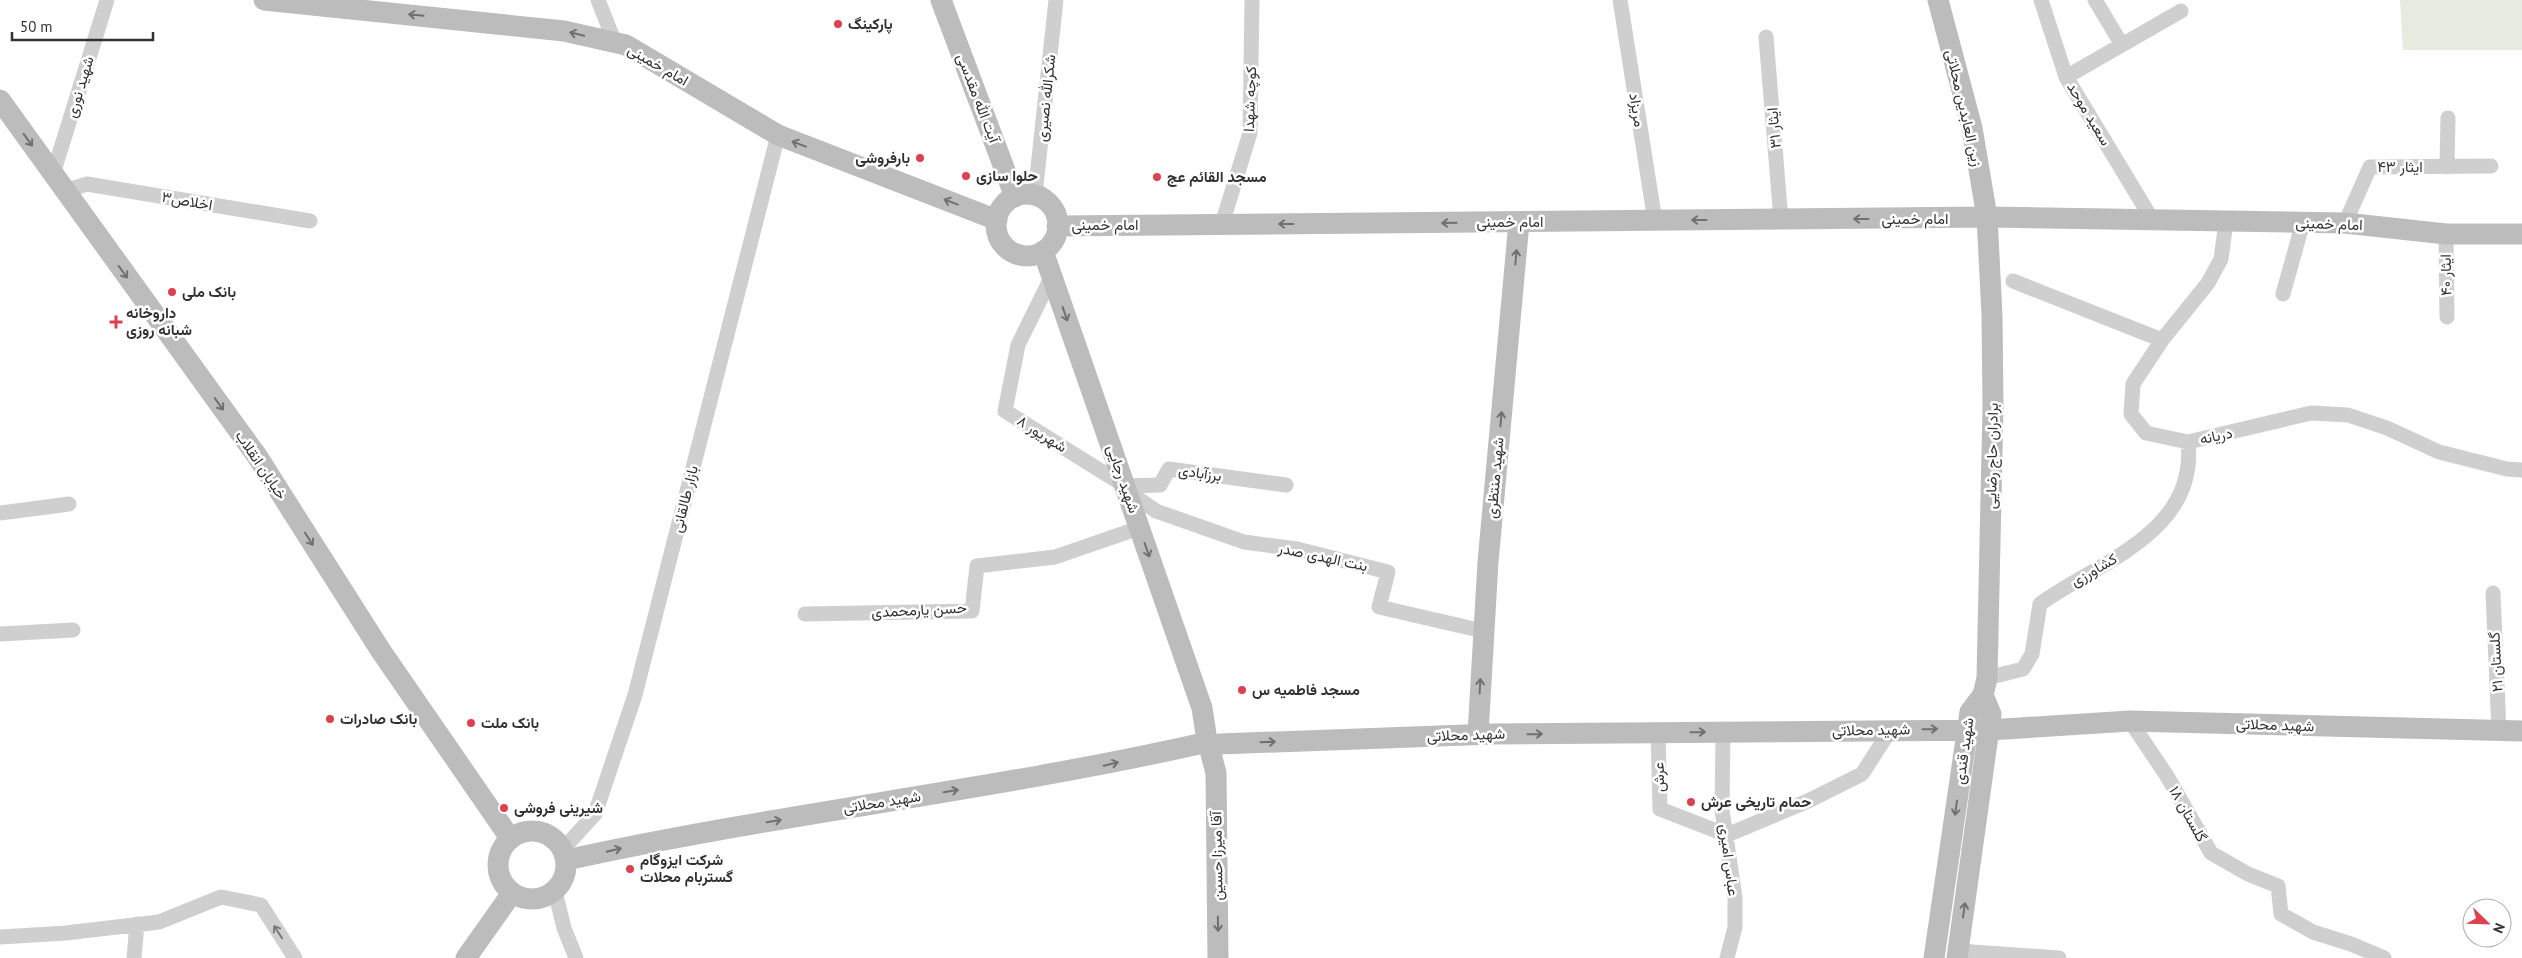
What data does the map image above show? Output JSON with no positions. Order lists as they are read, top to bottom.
{
  "streets": {
    "main road": [
      "امام خمینی",
      "آیت الله مقدسی",
      "زین العابدین محلاتی",
      "برادران حاج رضایی",
      "خیابان انقلاب",
      "شهید منتظری",
      "شهید رجایی",
      "شهید محلاتی",
      "شهید قندی",
      "آقا میرزا حسین"
    ],
    "street": [
      "شهید نوری",
      "شکرالله نصیری",
      "کوچه شهدا",
      "مریزاد",
      "سعید موحد",
      "ایثار ۳۱",
      "ایثار ۴۳",
      "اخلاص۳",
      "ایثار ۴۰",
      "۸ شهریور",
      "دریانه",
      "برزآبادی",
      "بازار طالقانی",
      "بنت الهدی صدر",
      "کشاورزی",
      "حسن یارمحمدی",
      "گلستان ۲۱",
      "عرش",
      "گلستان ۱۸",
      "عباس امیری"
    ]
  },
  "crossings": [
    ["امام خمینی", "آیت الله مقدسی"],
    ["امام خمینی", "شکرالله نصیری"],
    ["امام خمینی", "کوچه شهدا"],
    ["امام خمینی", "زین العابدین محلاتی"],
    ["امام خمینی", "مریزاد"],
    ["امام خمینی", "سعید موحد"],
    ["امام خمینی", "ایثار ۳۱"],
    ["امام خمینی", "ایثار ۴۳"],
    ["امام خمینی", "ایثار ۴۰"],
    ["امام خمینی", "دریانه"],
    ["امام خمینی", "برادران حاج رضایی"],
    ["امام خمینی", "شهید منتظری"],
    ["امام خمینی", "شهید رجایی"],
    ["امام خمینی", "بازار طالقانی"],
    ["شهید نوری", "اخلاص۳"],
    ["شهید نوری", "خیابان انقلاب"],
    ["آیت الله مقدسی", "شکرالله نصیری"],
    ["آیت الله مقدسی", "شهید رجایی"],
    ["شکرالله نصیری", "شهید رجایی"],
    ["زین العابدین محلاتی", "برادران حاج رضایی"],
    ["اخلاص۳", "خیابان انقلاب"],
    ["۸ شهریور", "برزآبادی"],
    ["۸ شهریور", "شهید رجایی"],
    ["۸ شهریور", "بنت الهدی صدر"],
    ["دریانه", "کشاورزی"],
    ["برادران حاج رضایی", "کشاورزی"],
    ["برادران حاج رضایی", "شهید قندی"],
    ["خیابان انقلاب", "بازار طالقانی"],
    ["خیابان انقلاب", "شهید محلاتی"],
    ["برزآبادی", "شهید رجایی"],
    ["برزآبادی", "بنت الهدی صدر"],
    ["شهید منتظری", "بنت الهدی صدر"],
    ["شهید منتظری", "شهید محلاتی"],
    ["شهید رجایی", "بنت الهدی صدر"],
    ["شهید رجایی", "حسن یارمحمدی"],
    ["شهید رجایی", "شهید محلاتی"],
    ["شهید رجایی", "آقا میرزا حسین"],
    ["بازار طالقانی", "شهید محلاتی"],
    ["کشاورزی", "شهید قندی"],
    ["گلستان ۲۱", "شهید محلاتی"],
    ["شهید محلاتی", "شهید قندی"],
    ["شهید محلاتی", "عرش"],
    ["شهید محلاتی", "گلستان ۱۸"],
    ["شهید محلاتی", "آقا میرزا حسین"],
    ["شهید محلاتی", "عباس امیری"],
    ["عرش", "عباس امیری"]
  ],
  "one_way": [
    "امام خمینی",
    "خیابان انقلاب",
    "شهید منتظری",
    "شهید رجایی",
    "شهید محلاتی",
    "آقا میرزا حسین"
  ],
  "places": {
    "other": [
      "پارکینگ",
      "بارفروشی",
      "حلوا سازی",
      "مسجد القائم عج",
      "بانک ملی",
      "مسجد فاطمیه س",
      "بانک صادرات",
      "بانک ملت",
      "حمام تاریخی عرش",
      "شیرینی فروشی",
      "شرکت ایزوگام گستربام محلات"
    ],
    "health": ["داروخانه شبانه روزی"]
  },
  "scale_bar": "50 m",
  "north": "bottom right"
}
